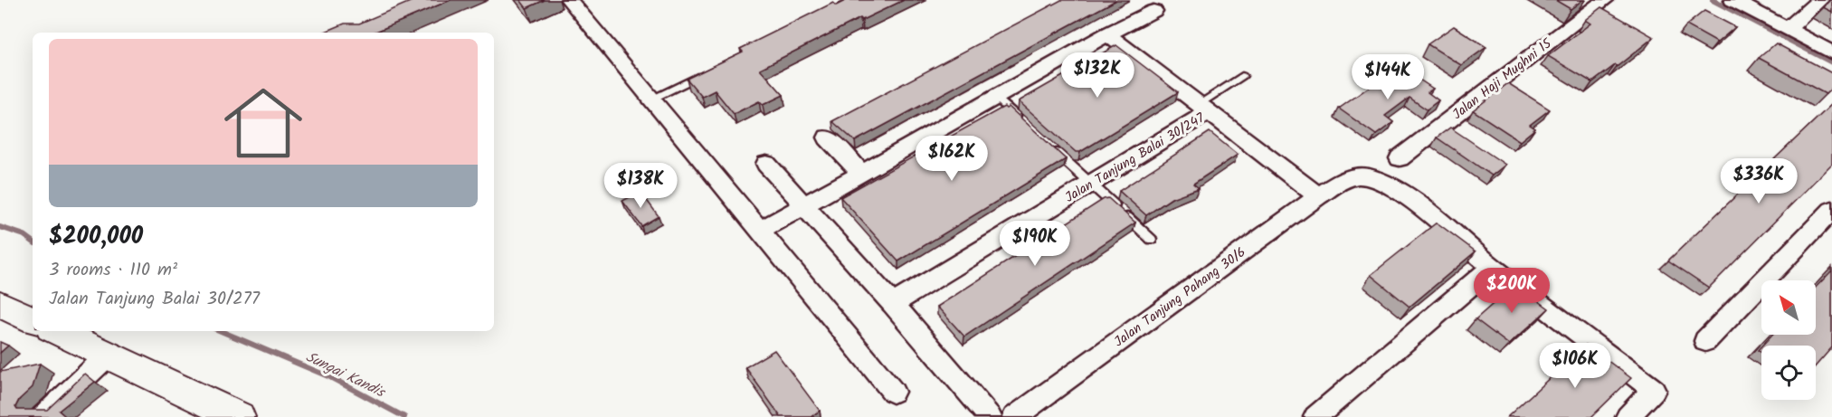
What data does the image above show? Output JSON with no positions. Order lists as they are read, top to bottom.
{
  "streets": {
    "street": ["Jalan Haji Mughni 15", "Jalan Tanjung Balai 30/247", "Jalan Tanjung Pahang 30/6"]
  },
  "water": ["Sungai Kandis"],
  "north": "top left",
  "page": {
    "list": [
      {
        "name": "$200,000",
        "note": "3 rooms · 110 m² · Jalan Tanjung Balai 30/277"
      }
    ],
    "price": [
      "$132K",
      "$144K",
      "$162K",
      "$336K",
      "$138K",
      "$190K",
      "$200K",
      "$106K"
    ]
  }
}
